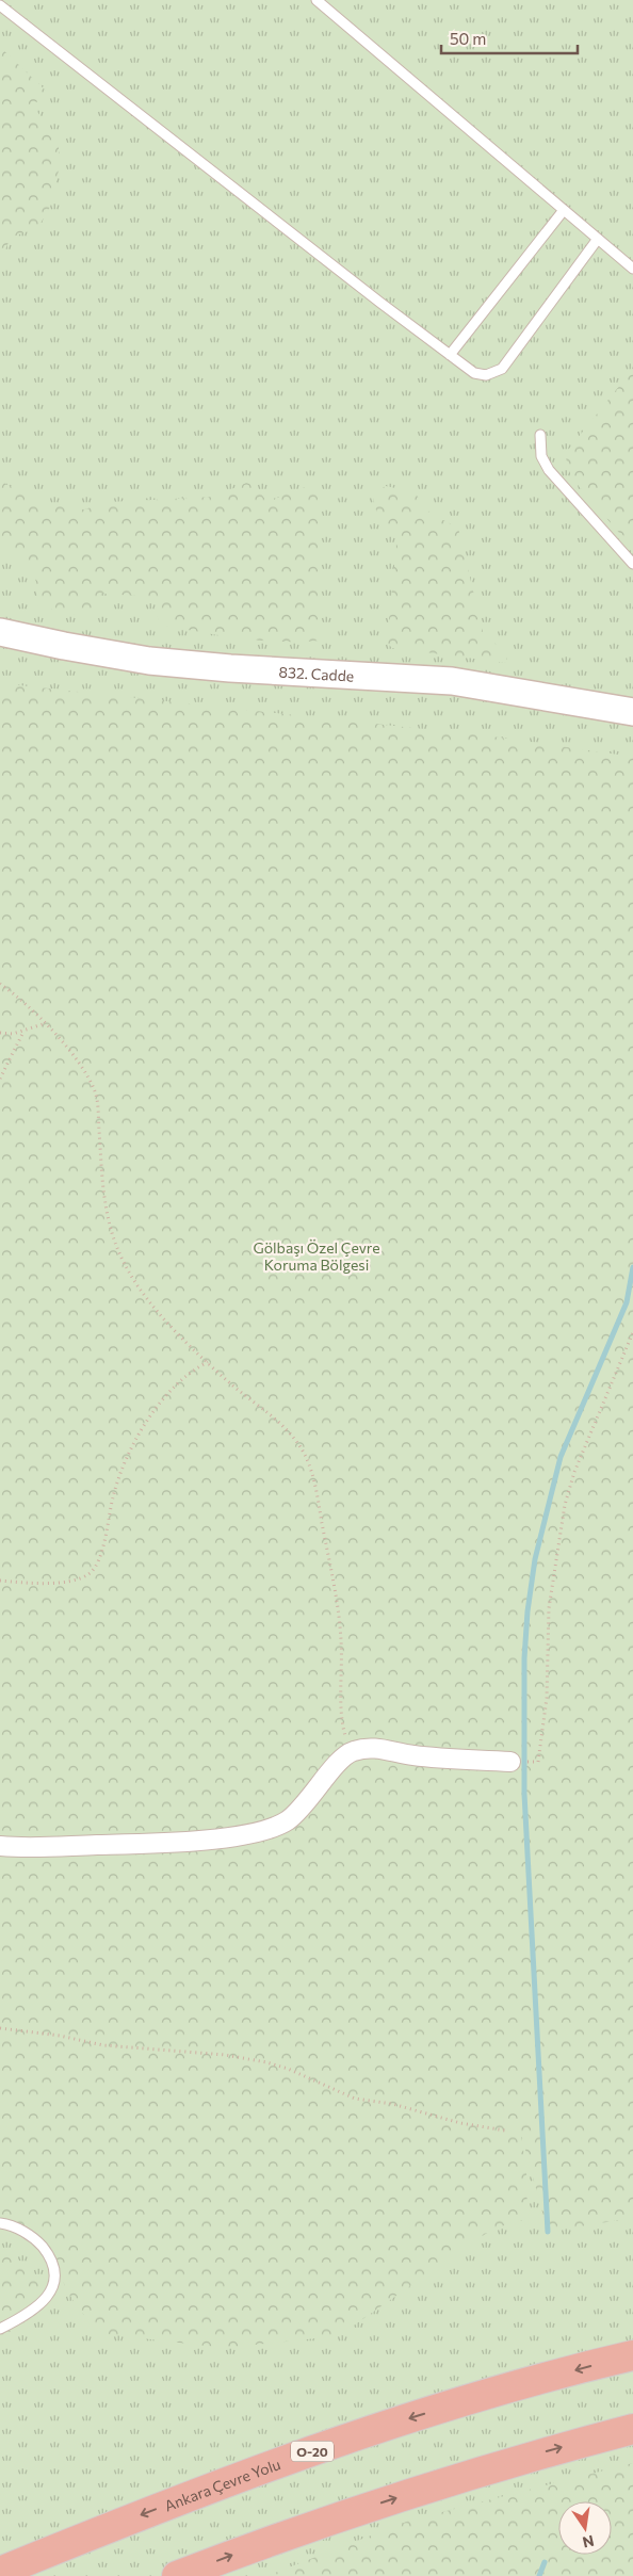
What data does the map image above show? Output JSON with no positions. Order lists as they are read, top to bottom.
{
  "streets": {
    "highway": ["O-20", "Ankara Çevre Yolu"],
    "street": ["832. Cadde"]
  },
  "parks": ["Gölbaşı Özel Çevre Koruma Bölgesi"],
  "scale_bar": "50 m",
  "north": "bottom"
}
